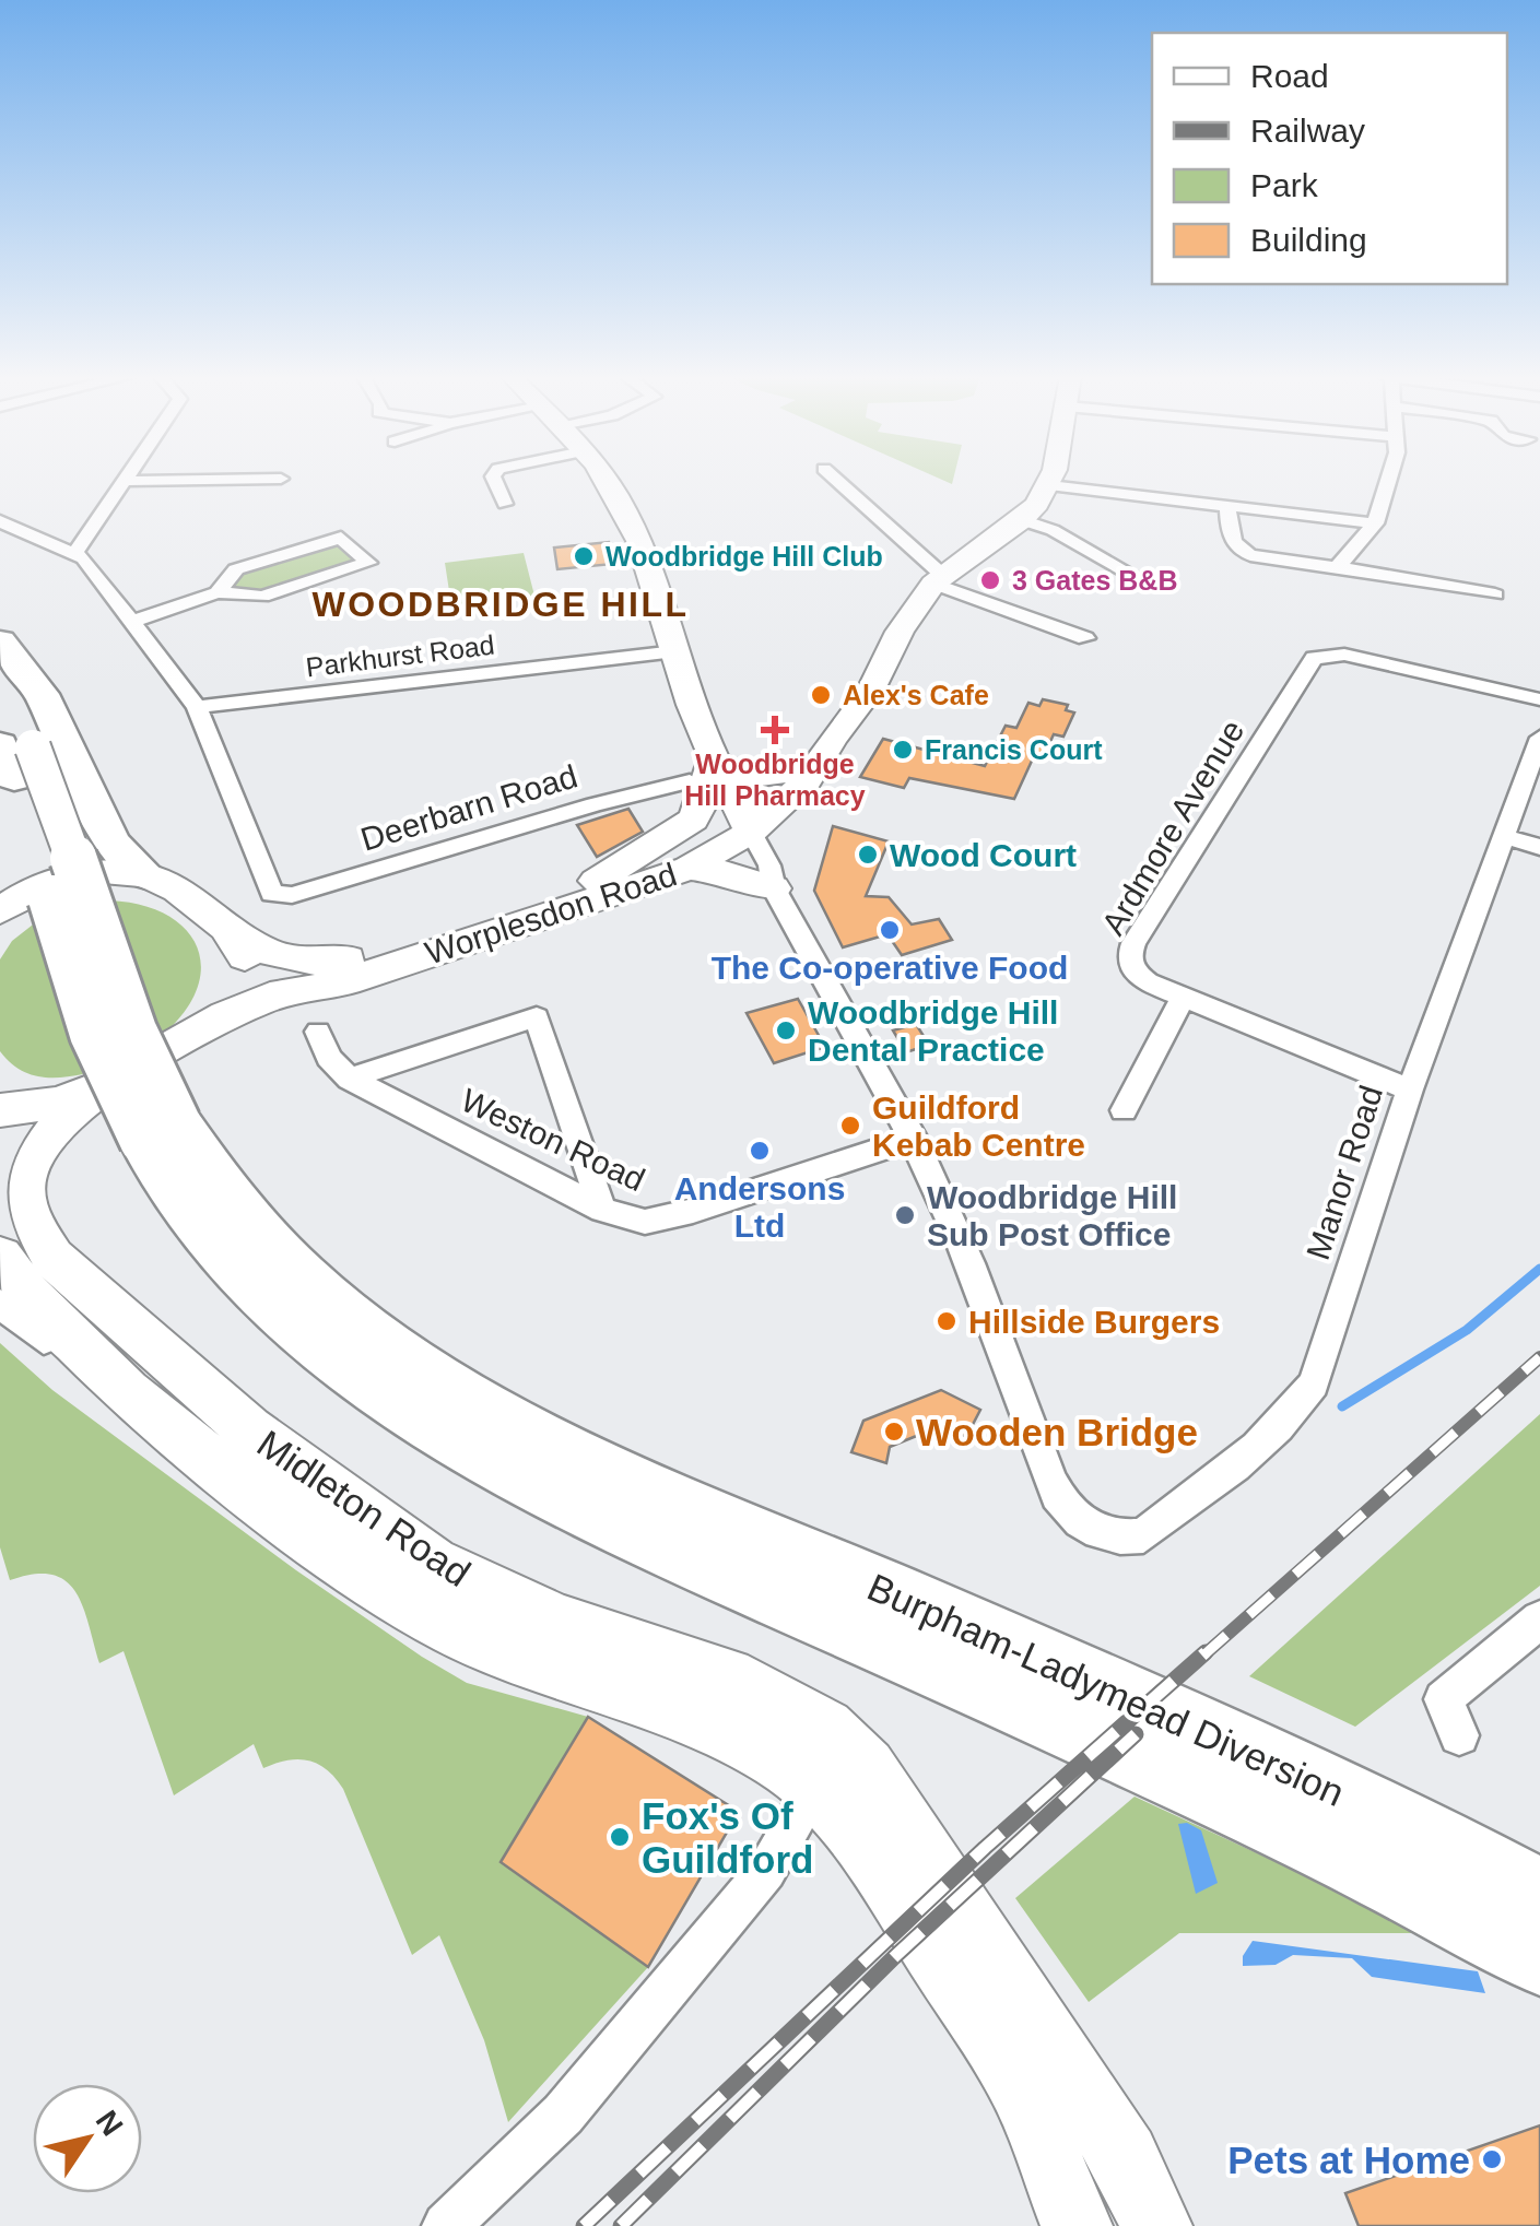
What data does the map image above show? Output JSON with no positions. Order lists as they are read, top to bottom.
{
  "streets": {
    "highway": ["Burpham-Ladymead Diversion"],
    "main road": ["Worplesdon Road", "Midleton Road"],
    "street": [
      "Parkhurst Road",
      "Deerbarn Road",
      "Ardmore Avenue",
      "Weston Road",
      "Manor Road"
    ]
  },
  "crossings": [
    ["Parkhurst Road", "Deerbarn Road"],
    ["Ardmore Avenue", "Manor Road"],
    ["Worplesdon Road", "Midleton Road"],
    ["Weston Road", "Manor Road"]
  ],
  "districts": ["WOODBRIDGE HILL"],
  "places": {
    "other": [
      "Woodbridge Hill Club",
      "3 Gates B&B",
      "Alex's Cafe",
      "Francis Court",
      "Wood Court",
      "The Co-operative Food",
      "Woodbridge Hill Dental Practice",
      "Guildford Kebab Centre",
      "Andersons Ltd",
      "Woodbridge Hill Sub Post Office",
      "Hillside Burgers",
      "Wooden Bridge",
      "Fox's Of Guildford",
      "Pets at Home"
    ],
    "health": ["Woodbridge Hill Pharmacy"]
  },
  "legend": [
    "Road",
    "Railway",
    "Park",
    "Building"
  ],
  "north": "top right"
}
